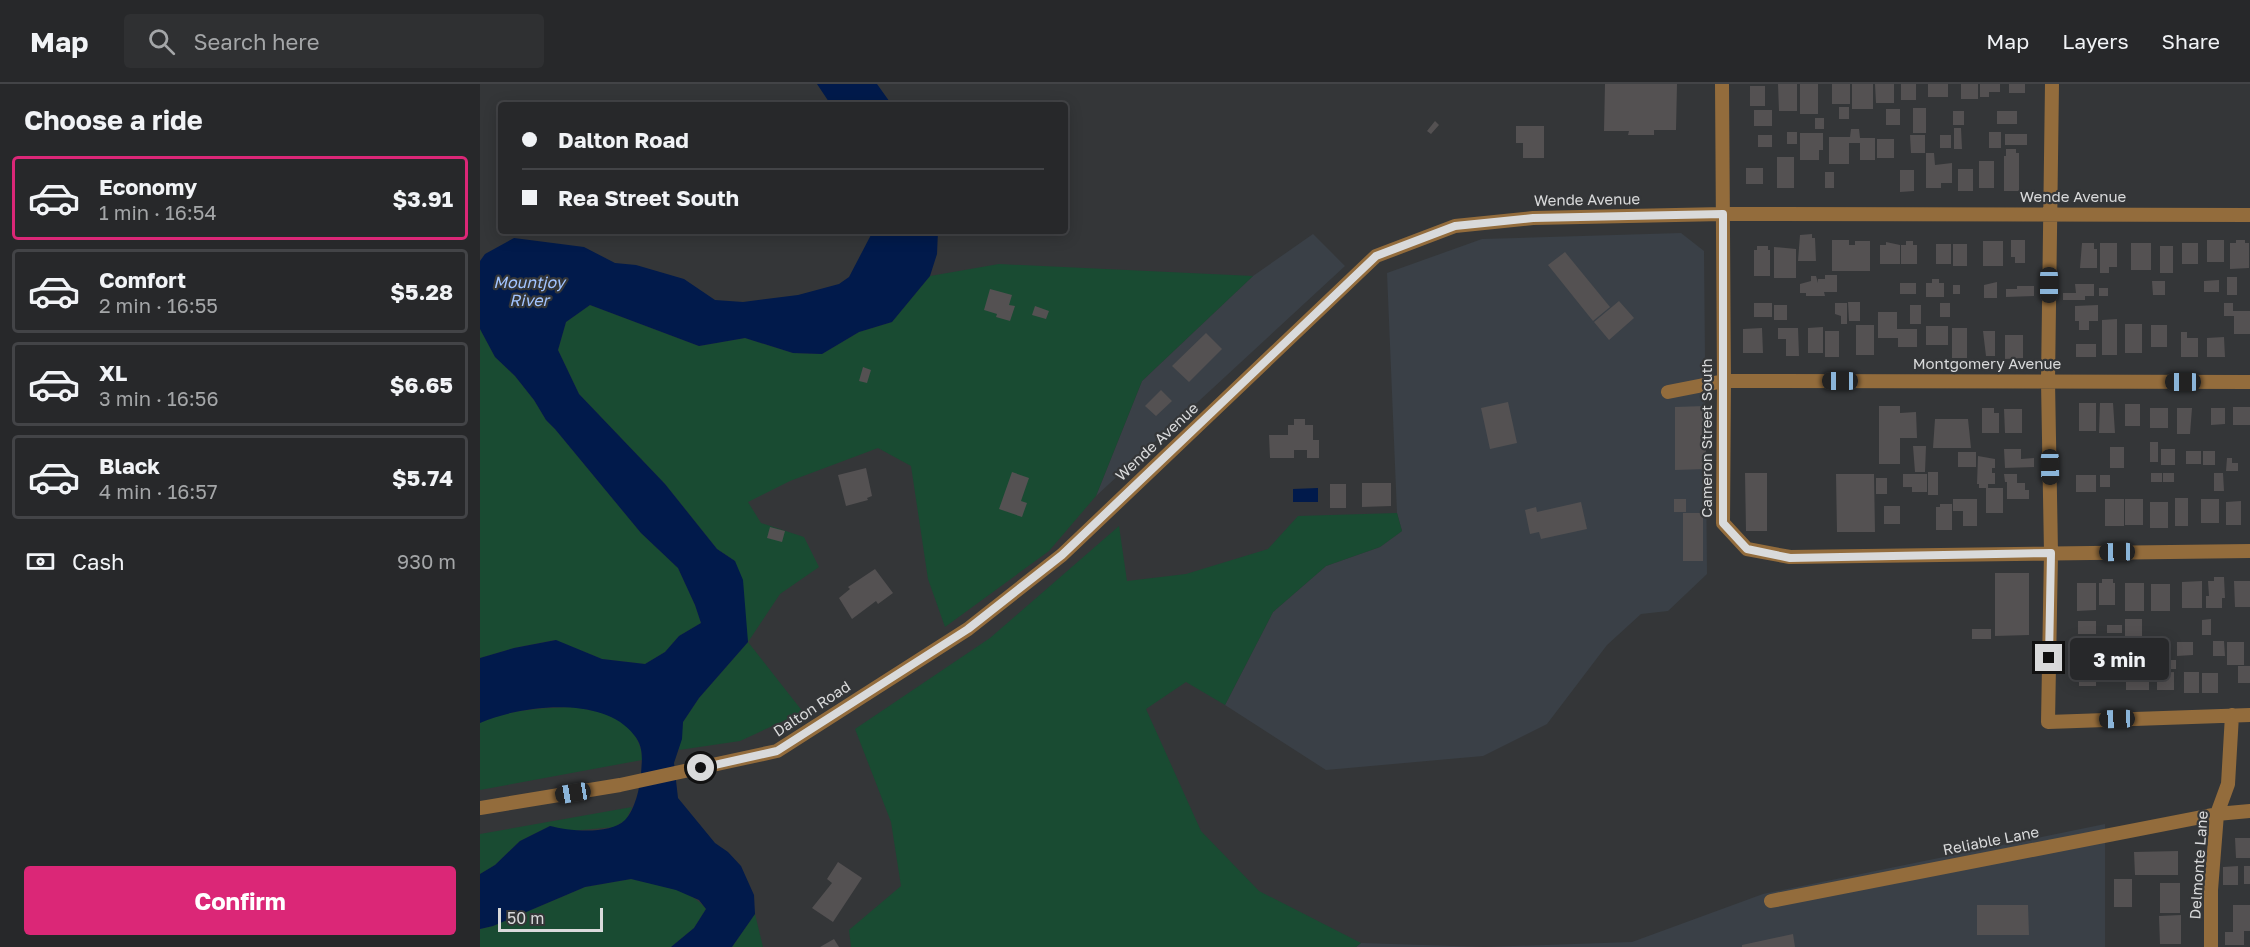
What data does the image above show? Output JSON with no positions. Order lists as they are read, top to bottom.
{
  "streets": {
    "street": [
      "Wende Avenue",
      "Montgomery Avenue",
      "Cameron Street South",
      "Dalton Road",
      "Reliable Lane",
      "Delmonte Lane"
    ]
  },
  "crossings": [
    ["Wende Avenue", "Cameron Street South"],
    ["Wende Avenue", "Dalton Road"],
    ["Montgomery Avenue", "Cameron Street South"],
    ["Reliable Lane", "Delmonte Lane"]
  ],
  "water": ["Mountjoy River"],
  "scale_bar": "50 m",
  "page": {
    "header": "Map",
    "search": "Search here",
    "nav": ["Map", "Layers", "Share"],
    "heading": "Choose a ride",
    "banner": ["Dalton Road", "Rea Street South"],
    "list": [
      {
        "name": "Economy",
        "note": "1 min · 16:54",
        "value": "$3.91"
      },
      {
        "name": "Comfort",
        "note": "2 min · 16:55",
        "value": "$5.28"
      },
      {
        "name": "XL",
        "note": "3 min · 16:56",
        "value": "$6.65"
      },
      {
        "name": "Black",
        "note": "4 min · 16:57",
        "value": "$5.74"
      }
    ],
    "pay": ["Cash", "930 m"],
    "bubble": "3 min",
    "buttons": "Confirm",
    "scale": "50 m"
  }
}
